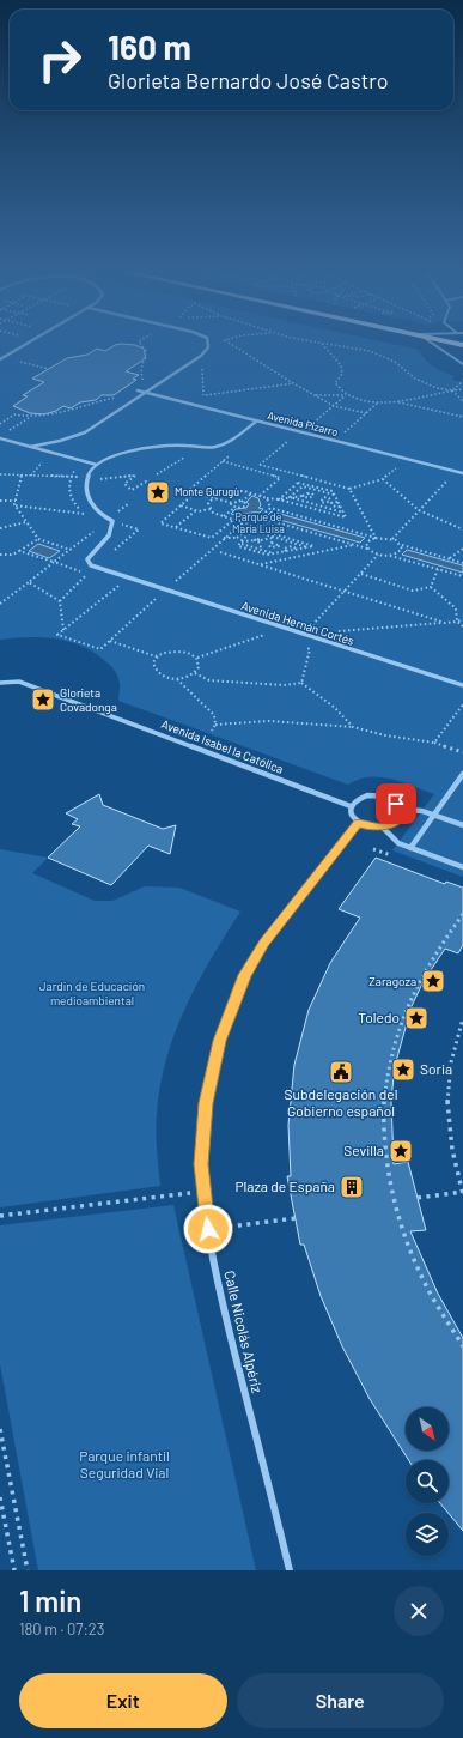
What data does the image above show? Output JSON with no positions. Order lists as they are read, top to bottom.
{
  "streets": {
    "street": [
      "Avenida Pizarro",
      "Avenida Hernán Cortés",
      "Avenida Isabel la Católica",
      "Calle Nicolás Alpériz"
    ]
  },
  "crossings": [
    ["Avenida Isabel la Católica", "Calle Nicolás Alpériz"]
  ],
  "parks": ["Parque de María Luisa", "Jardin de Educación medioambiental", "Parque infantil Seguridad Vial"],
  "places": {
    "place": [
      "Monte Gurugù",
      "Glorieta Covadonga",
      "Zaragoza",
      "Toledo",
      "Soria",
      "Sevilla"
    ],
    "public building": ["Subdelegación del Gobierno español"],
    "building": ["Plaza de España"]
  },
  "north": "bottom right",
  "page": {
    "turn": ["160 m", "Glorieta Bernardo José Castro"],
    "heading": ["1 min", "180 m · 07:23"],
    "buttons": ["Exit", "Share"]
  }
}
